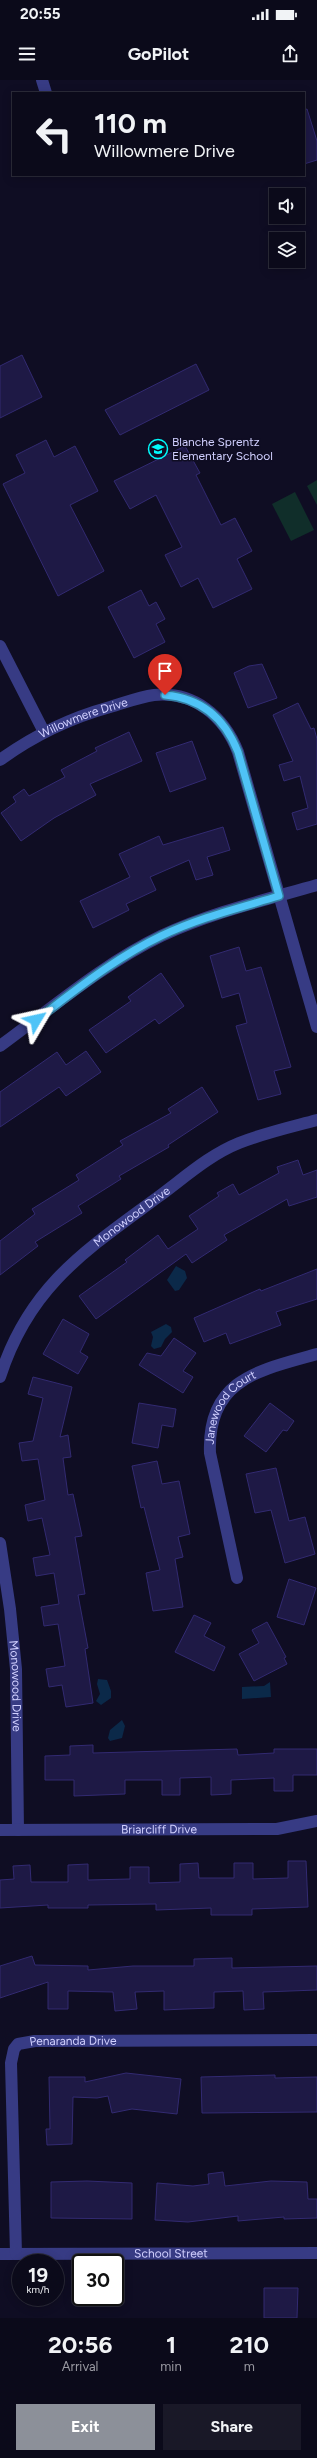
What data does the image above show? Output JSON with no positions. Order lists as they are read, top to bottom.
{
  "streets": {
    "street": [
      "Willowmere Drive",
      "Monowood Drive",
      "Janewood Court",
      "Briarcliff Drive",
      "Penaranda Drive",
      "School Street"
    ]
  },
  "crossings": [
    ["Monowood Drive", "Briarcliff Drive"],
    ["Penaranda Drive", "School Street"]
  ],
  "places": {
    "school or university": ["Blanche Sprentz Elementary School"]
  },
  "page": {
    "status": "20:55",
    "header": "GoPilot",
    "turn": ["110 m", "Willowmere Drive"],
    "speed": "19 km/h",
    "limit": "30",
    "eta": [
      "20:56",
      "Arrival",
      "1",
      "min",
      "210",
      "m"
    ],
    "buttons": ["Exit", "Share"]
  }
}
